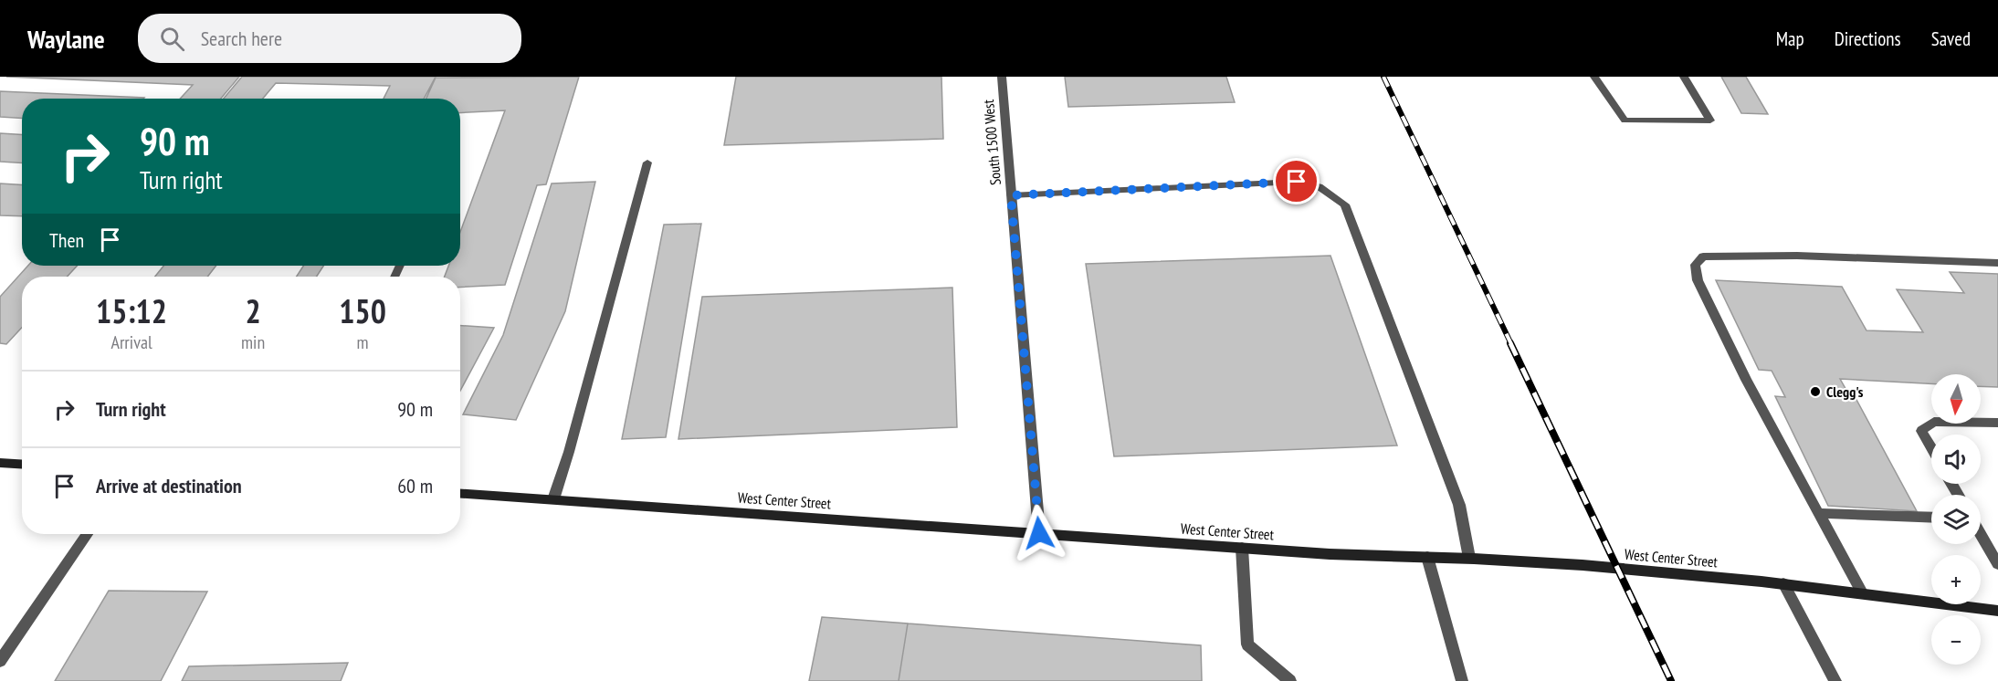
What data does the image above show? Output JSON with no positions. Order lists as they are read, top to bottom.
{
  "streets": {
    "main road": ["West Center Street"],
    "street": ["South 1500 West"]
  },
  "crossings": [
    ["South 1500 West", "West Center Street"]
  ],
  "places": ["Clegg's"],
  "north": "bottom",
  "page": {
    "header": "Waylane",
    "search": "Search here",
    "nav": ["Map", "Directions", "Saved"],
    "turn": ["90 m", "Turn right"],
    "then": "Then",
    "eta": [
      "15:12",
      "Arrival",
      "2",
      "min",
      "150",
      "m"
    ],
    "list": [
      {
        "name": "Turn right",
        "value": "90 m"
      },
      {
        "name": "Arrive at destination",
        "value": "60 m"
      }
    ],
    "map_buttons": ["+", "−"]
  }
}
